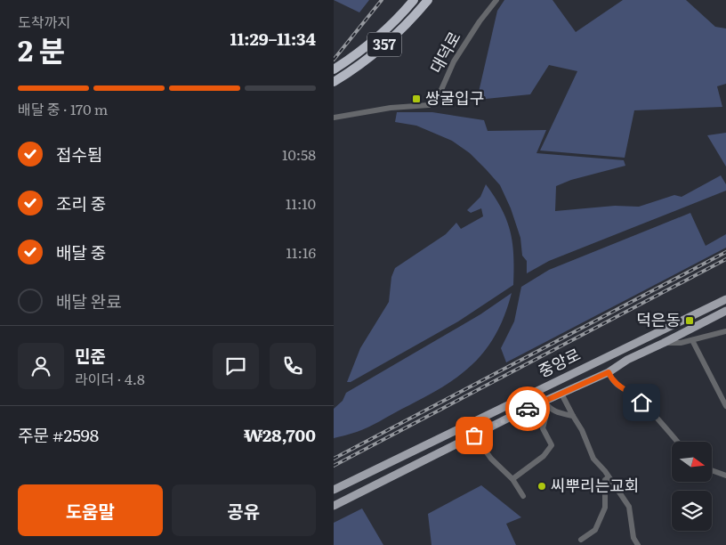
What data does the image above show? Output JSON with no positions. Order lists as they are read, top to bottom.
{
  "streets": {
    "highway": ["357"],
    "main road": ["중앙로"],
    "street": ["대덕로"]
  },
  "places": {
    "transit": ["쌍굴입구", "덕은동"],
    "other": ["씨뿌리는교회"]
  },
  "north": "right",
  "page": {
    "heading": ["2 분", "도착까지", "11:29–11:34"],
    "panel": [
      "민준",
      "라이더 · 4.8",
      "주문 #2598",
      "₩28,700"
    ],
    "bar": "배달 중 · 170 m",
    "list": [
      ["접수됨", "10:58"],
      ["조리 중", "11:10"],
      ["배달 중", "11:16"],
      "배달 완료"
    ],
    "buttons": ["도움말", "공유"]
  }
}
